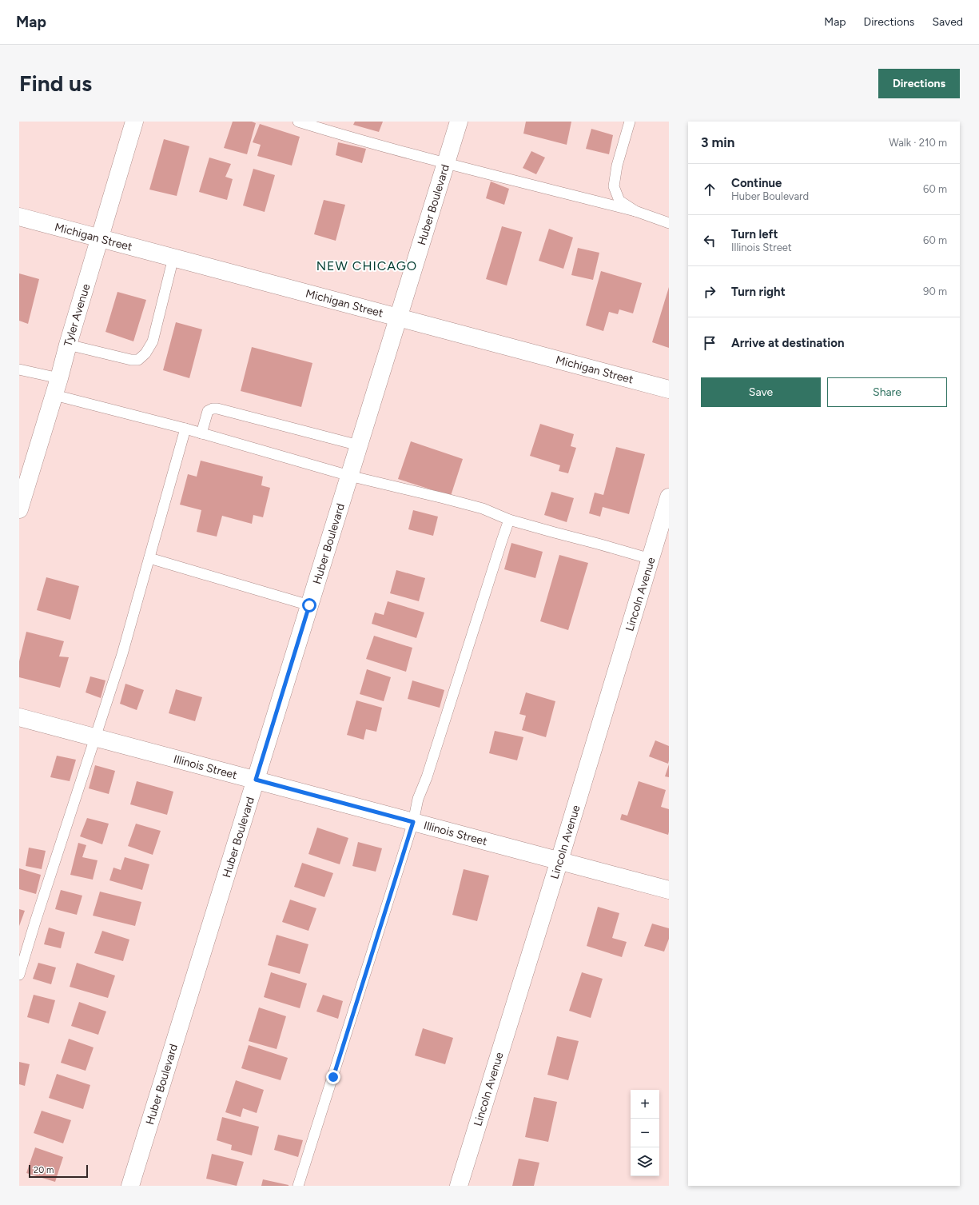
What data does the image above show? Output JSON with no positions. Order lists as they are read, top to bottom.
{
  "streets": {
    "street": [
      "Huber Boulevard",
      "Michigan Street",
      "Tyler Avenue",
      "Lincoln Avenue",
      "Illinois Street"
    ]
  },
  "crossings": [
    ["Huber Boulevard", "Michigan Street"],
    ["Huber Boulevard", "Illinois Street"],
    ["Michigan Street", "Tyler Avenue"],
    ["Lincoln Avenue", "Illinois Street"]
  ],
  "districts": ["NEW CHICAGO"],
  "scale_bar": "20 m",
  "page": {
    "header": "Map",
    "nav": ["Map", "Directions", "Saved"],
    "buttons": [
      "Directions",
      ["Save", "Share"]
    ],
    "title": "Find us",
    "heading": ["3 min", "Walk · 210 m"],
    "list": [
      ["Continue", "Huber Boulevard", "60 m"],
      ["Turn left", "Illinois Street", "60 m"],
      ["Turn right", "90 m"],
      "Arrive at destination"
    ],
    "map_buttons": ["+", "−"],
    "scale": "20 m"
  }
}
